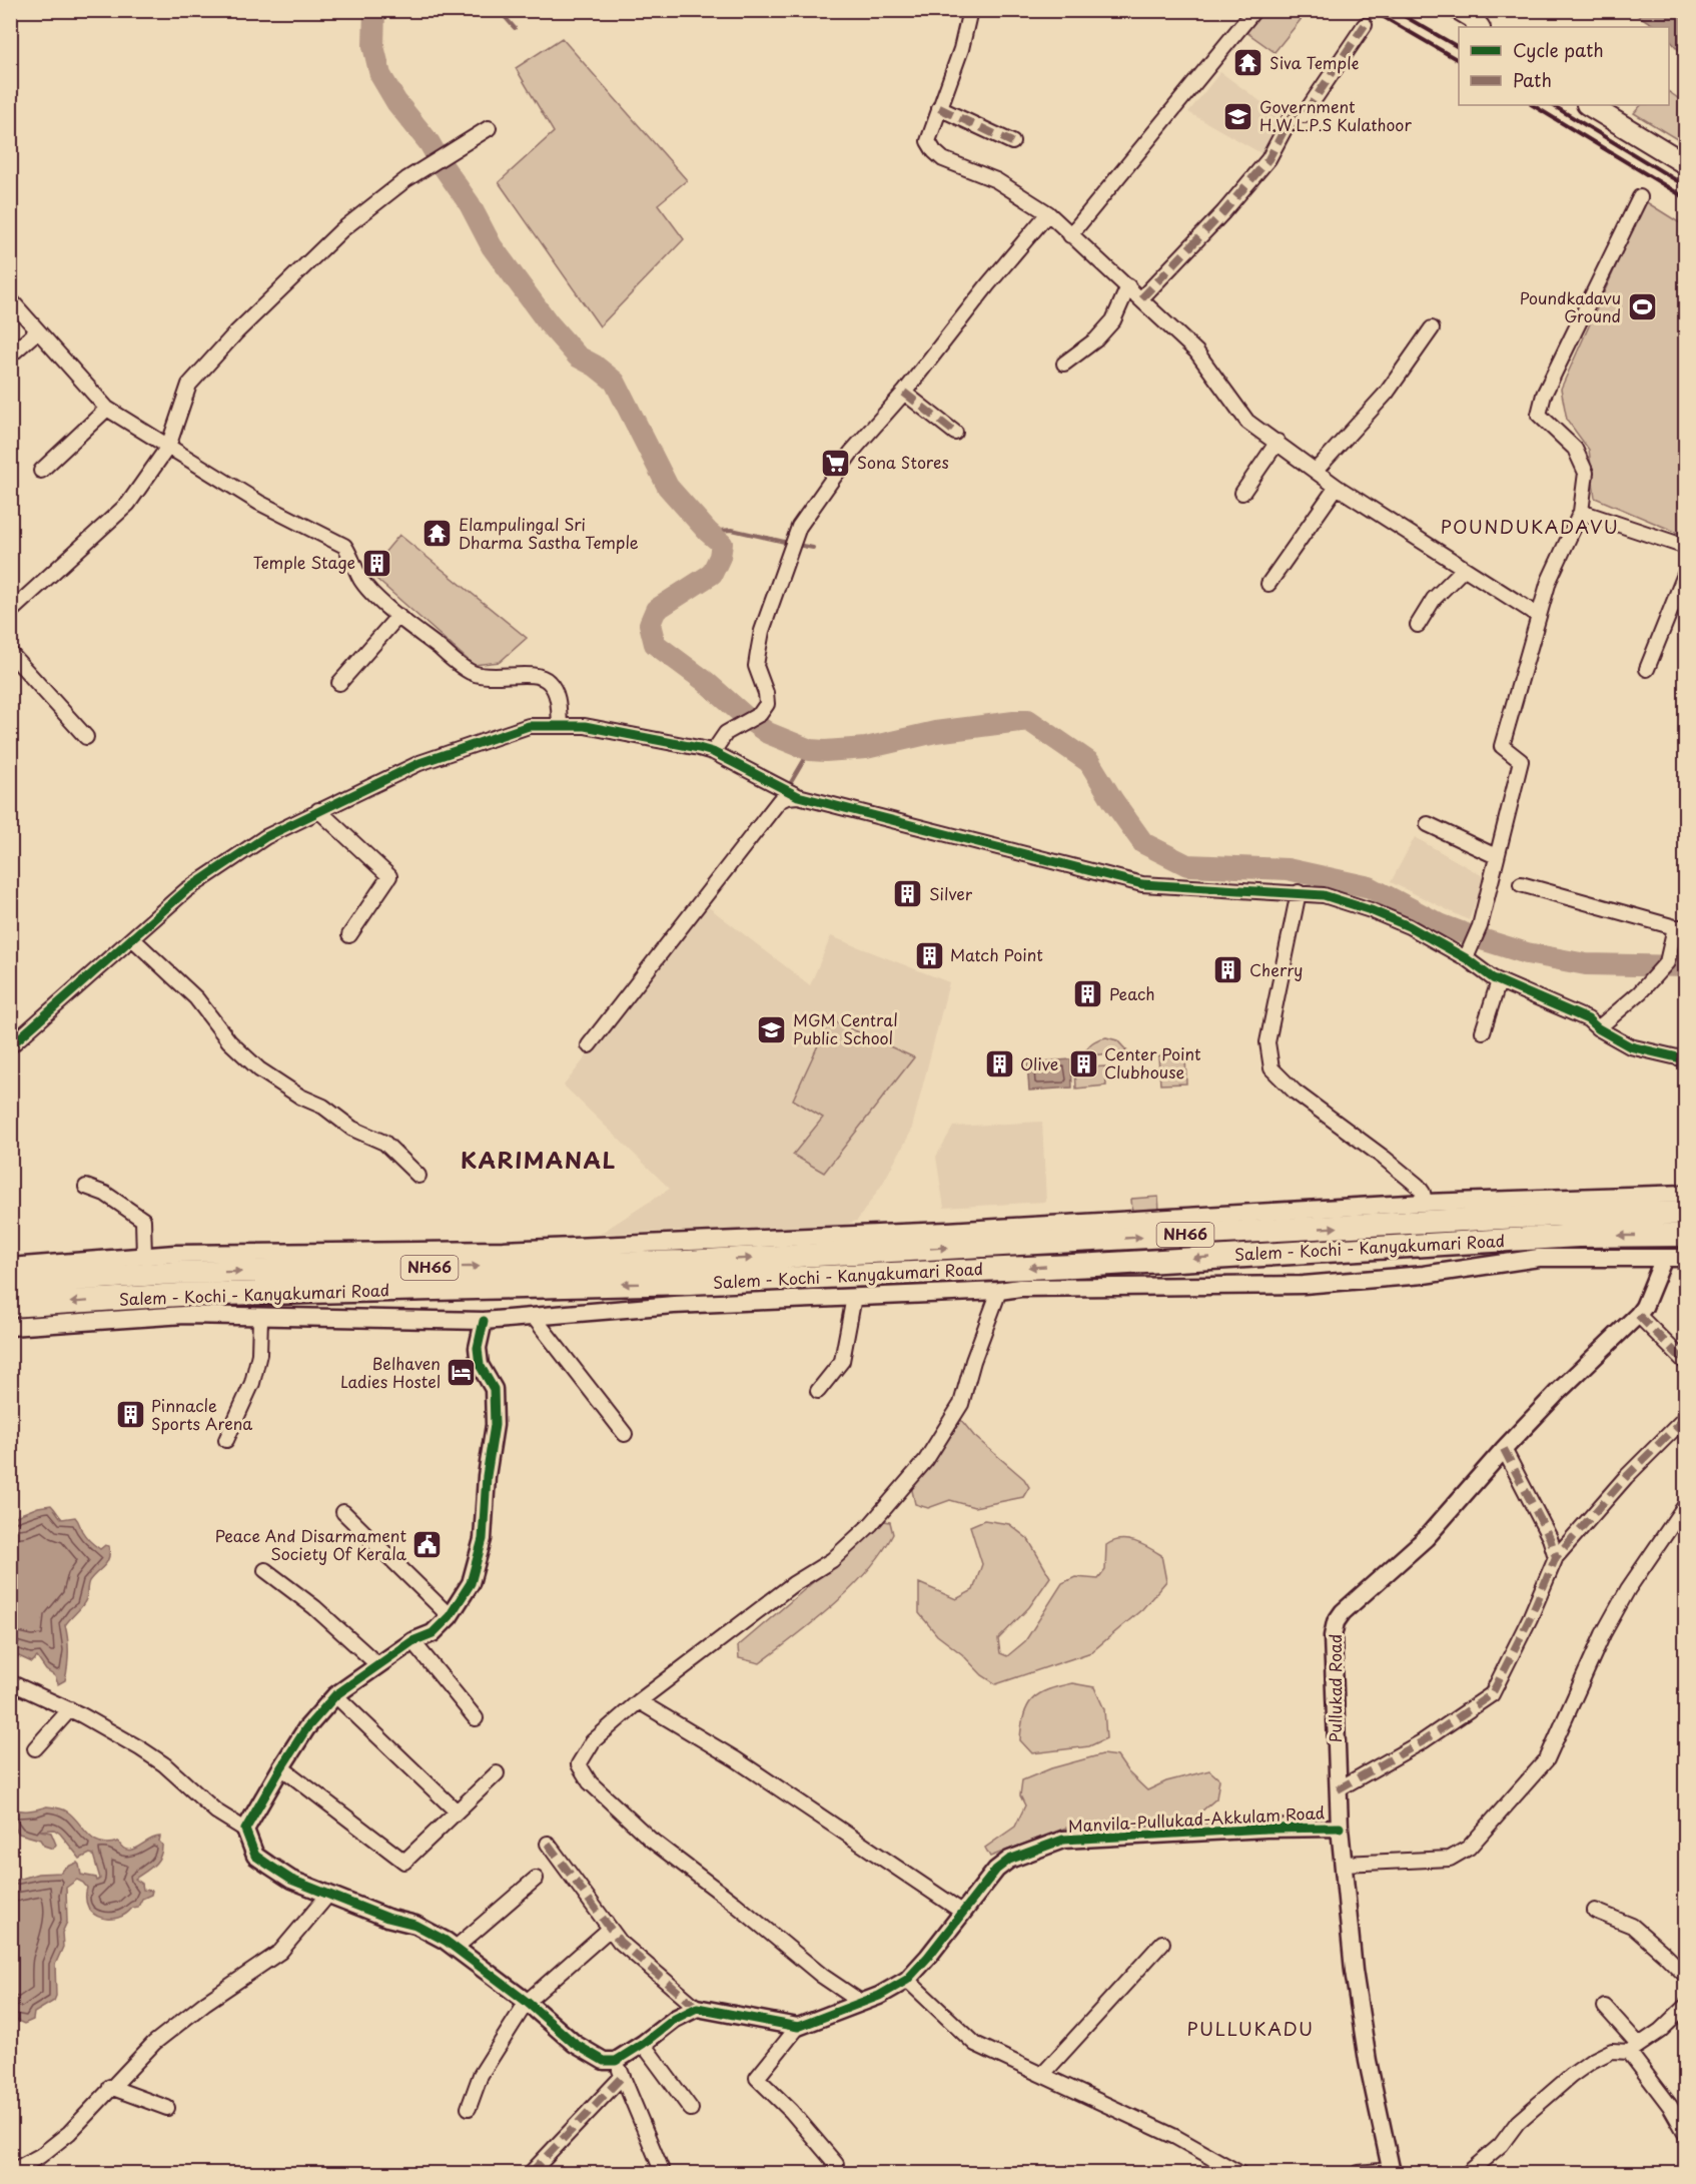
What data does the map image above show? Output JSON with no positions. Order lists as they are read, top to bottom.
{
  "streets": {
    "highway": ["NH66", "Salem - Kochi - Kanyakumari Road"],
    "street": ["Pullukad Road", "Manvila-Pullukad-Akkulam Road"]
  },
  "crossings": [
    ["Pullukad Road", "Manvila-Pullukad-Akkulam Road"]
  ],
  "districts": ["POUNDUKADAVU", "KARIMANAL", "PULLUKADU"],
  "places": {
    "temple": ["Siva Temple", "Elampulingal Sri Dharma Sastha Temple"],
    "school or university": ["Government H.W.L.P.S Kulathoor", "MGM Central Public School"],
    "sports": ["Poundkadavu Ground"],
    "supermarket": ["Sona Stores"],
    "building": [
      "Temple Stage",
      "Silver",
      "Match Point",
      "Cherry",
      "Peach",
      "Center Point Clubhouse",
      "Olive",
      "Pinnacle Sports Arena"
    ],
    "hotel": ["Belhaven Ladies Hostel"],
    "public building": ["Peace And Disarmament Society Of Kerala"]
  },
  "legend": ["Cycle path", "Path"]
}
